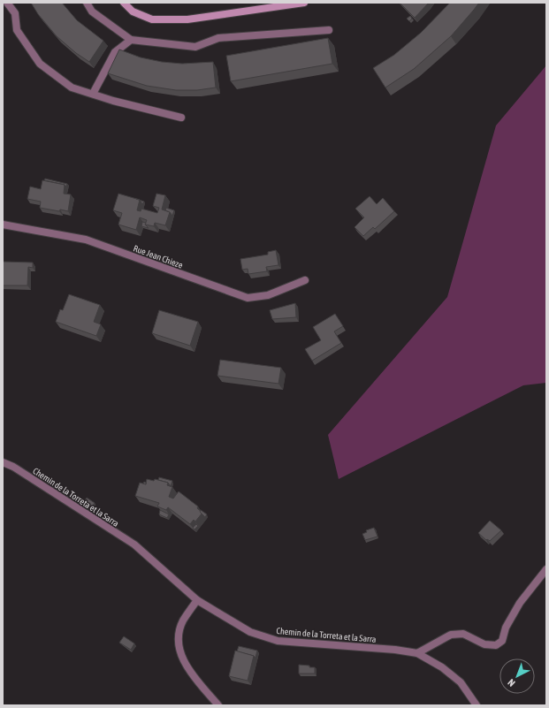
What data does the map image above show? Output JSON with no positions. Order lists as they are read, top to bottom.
{
  "streets": {
    "street": ["Rue Jean Chieze", "Chemin de la Torreta et la Sarra"]
  },
  "north": "bottom left"
}
